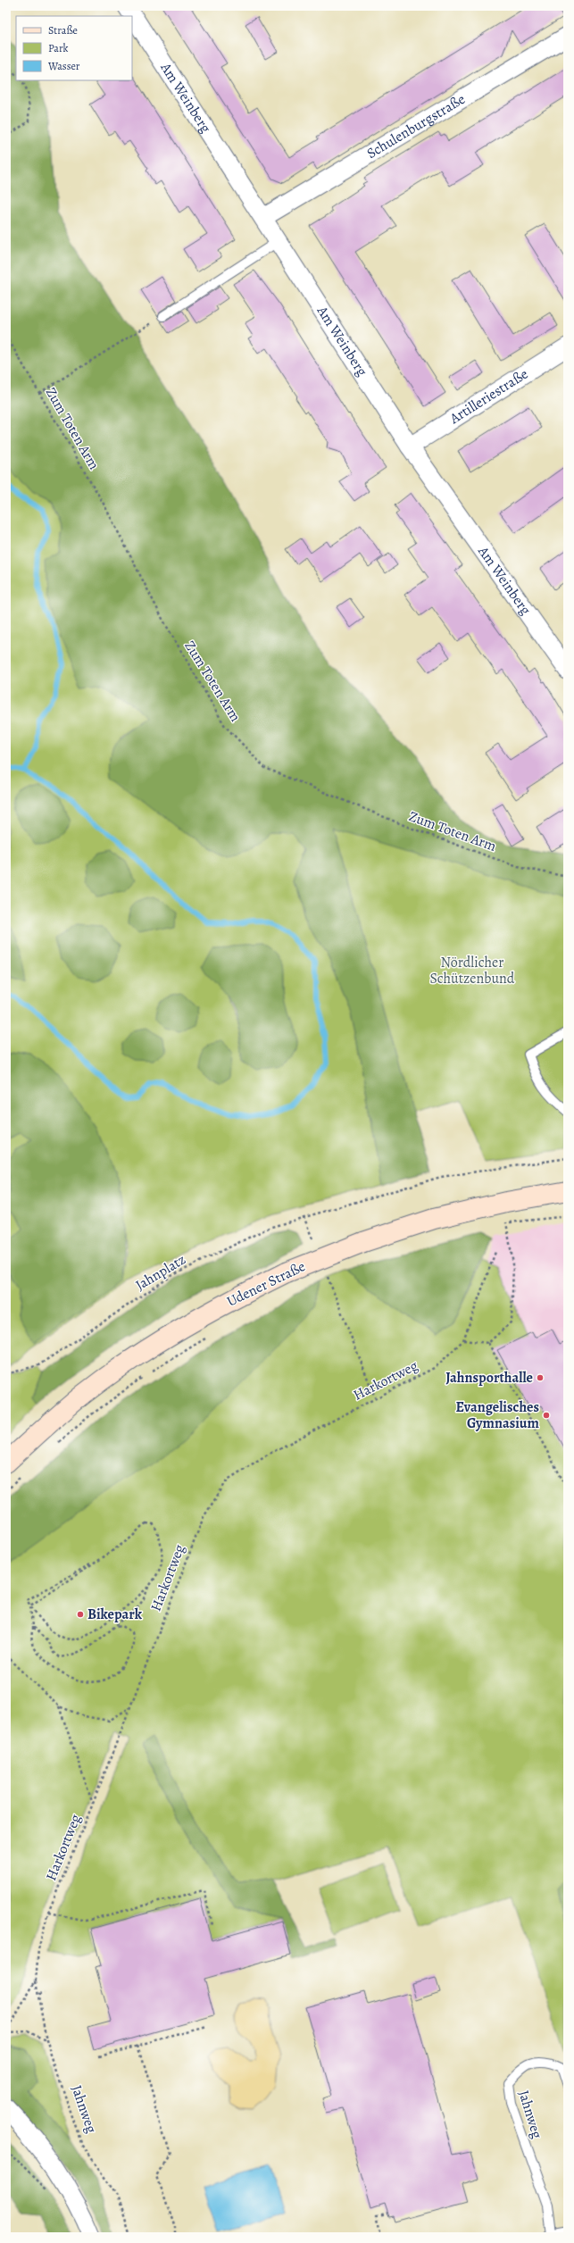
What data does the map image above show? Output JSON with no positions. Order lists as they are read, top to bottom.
{
  "streets": {
    "main road": ["Udener Straße"],
    "street": ["Am Weinberg", "Schulenburgstraße", "Artilleriestraße"],
    "lane": ["Jahnweg"],
    "path": ["Zum Toten Arm", "Jahnplatz", "Harkortweg"]
  },
  "crossings": [
    ["Am Weinberg", "Schulenburgstraße"],
    ["Am Weinberg", "Artilleriestraße"],
    ["Harkortweg", "Jahnweg"]
  ],
  "parks": ["Nördlicher Schützenbund"],
  "places": ["Jahnsporthalle", "Evangelisches Gymnasium", "Bikepark"],
  "legend": ["Straße", "Park", "Wasser"]
}
